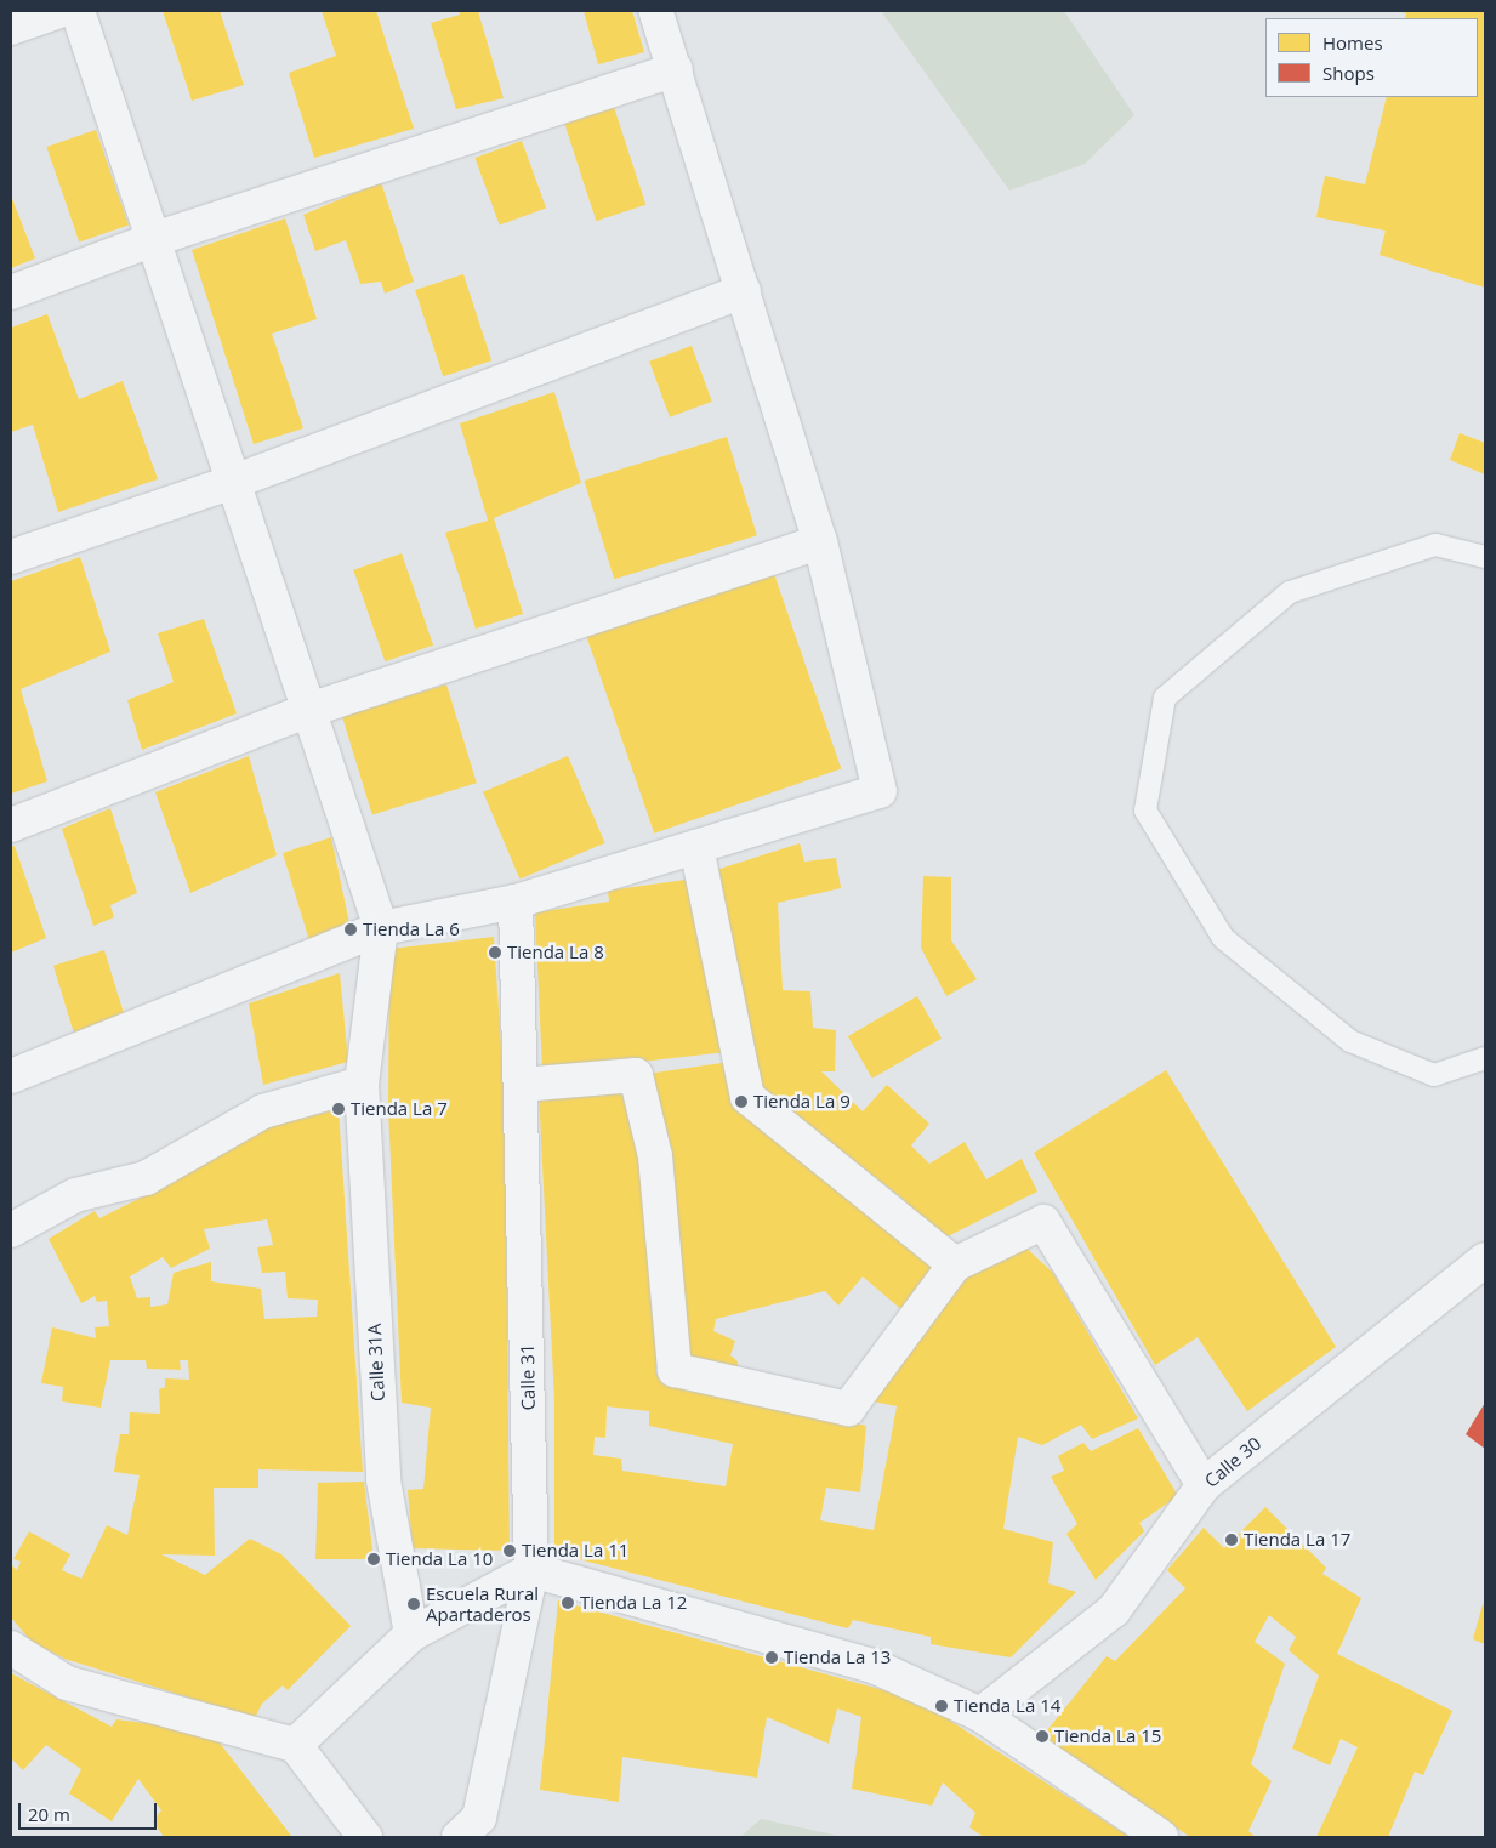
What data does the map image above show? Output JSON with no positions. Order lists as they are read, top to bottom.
{
  "streets": {
    "street": ["Calle 31A", "Calle 31", "Calle 30"]
  },
  "places": [
    "Tienda La 6",
    "Tienda La 8",
    "Tienda La 9",
    "Tienda La 7",
    "Tienda La 17",
    "Tienda La 11",
    "Tienda La 10",
    "Tienda La 12",
    "Escuela Rural Apartaderos",
    "Tienda La 13",
    "Tienda La 14",
    "Tienda La 15"
  ],
  "legend": ["Homes", "Shops"],
  "scale_bar": "20 m"
}
